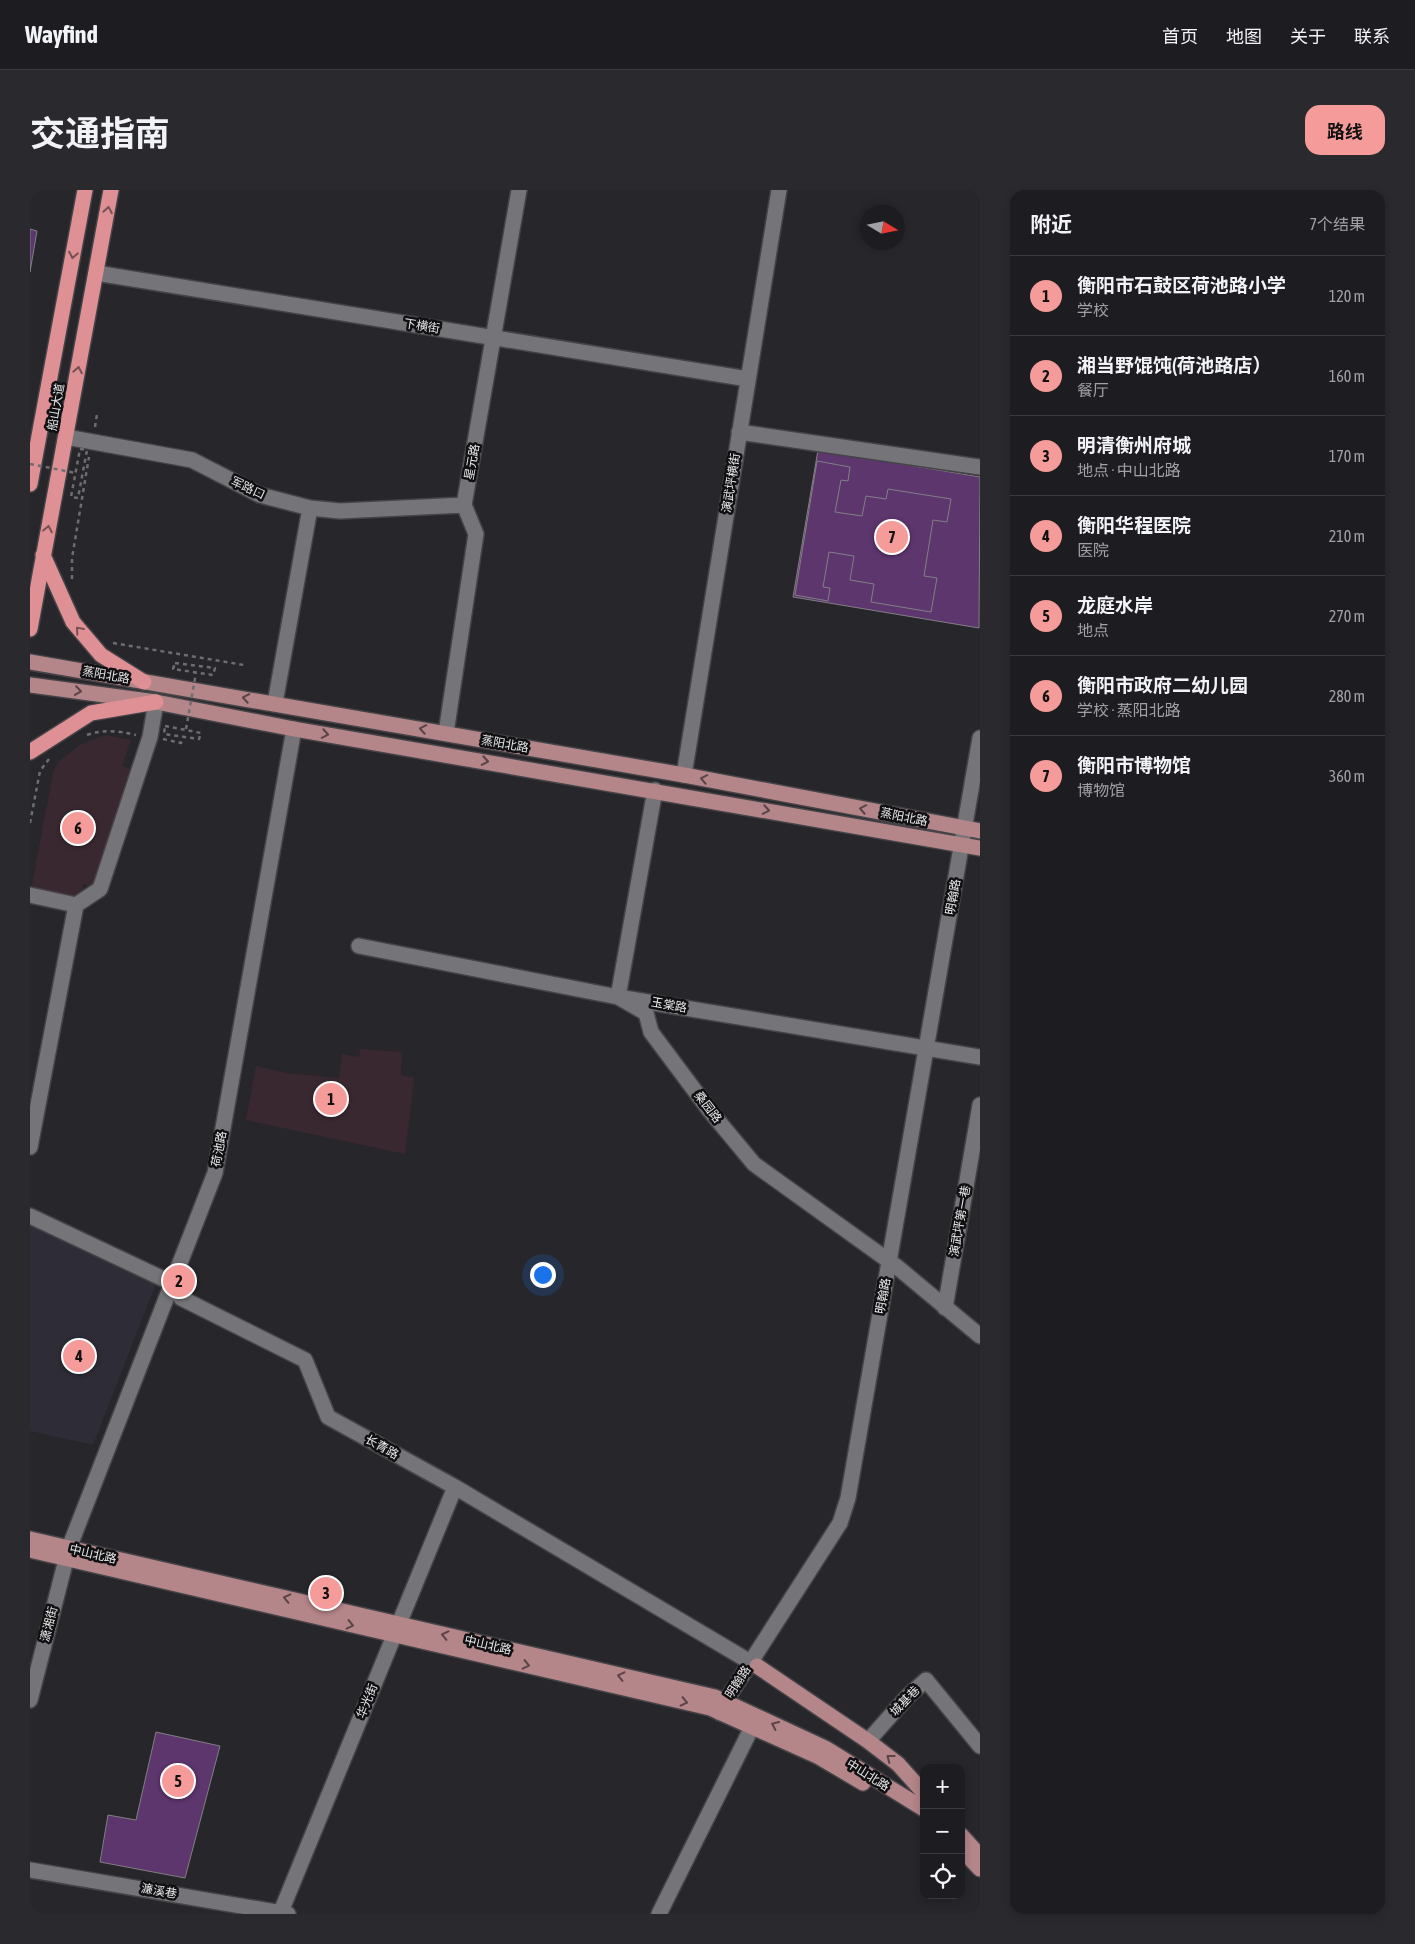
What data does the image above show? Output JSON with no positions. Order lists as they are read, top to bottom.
{
  "streets": {
    "highway": ["船山大道"],
    "main road": ["蒸阳北路", "中山北路"],
    "street": [
      "下横街",
      "星元路",
      "演武坪横街",
      "军路口",
      "明翰路",
      "玉棠路",
      "桑园路",
      "荷池路",
      "演武坪第一巷",
      "长青路",
      "潇湘街",
      "华光街",
      "城基巷",
      "濂溪巷"
    ]
  },
  "crossings": [
    ["下横街", "船山大道"],
    ["下横街", "星元路"],
    ["下横街", "演武坪横街"],
    ["船山大道", "军路口"],
    ["星元路", "军路口"],
    ["演武坪横街", "蒸阳北路"],
    ["蒸阳北路", "明翰路"],
    ["蒸阳北路", "荷池路"],
    ["明翰路", "玉棠路"],
    ["明翰路", "桑园路"],
    ["明翰路", "长青路"],
    ["明翰路", "中山北路"],
    ["玉棠路", "桑园路"],
    ["桑园路", "演武坪第一巷"],
    ["荷池路", "长青路"],
    ["荷池路", "中山北路"],
    ["荷池路", "潇湘街"],
    ["长青路", "中山北路"],
    ["长青路", "华光街"],
    ["中山北路", "潇湘街"],
    ["中山北路", "华光街"],
    ["中山北路", "城基巷"],
    ["华光街", "濂溪巷"]
  ],
  "north": "right",
  "page": {
    "header": "Wayfind",
    "nav": [
      "首页",
      "地图",
      "关于",
      "联系"
    ],
    "title": "交通指南",
    "buttons": "路线",
    "heading": ["附近", "7个结果"],
    "list": [
      {
        "mark": "1",
        "name": "衡阳市石鼓区荷池路小学",
        "note": "学校",
        "value": "120 m"
      },
      {
        "mark": "2",
        "name": "湘当野馄饨(荷池路店）",
        "note": "餐厅",
        "value": "160 m"
      },
      {
        "mark": "3",
        "name": "明清衡州府城",
        "note": "地点 · 中山北路",
        "value": "170 m"
      },
      {
        "mark": "4",
        "name": "衡阳华程医院",
        "note": "医院",
        "value": "210 m"
      },
      {
        "mark": "5",
        "name": "龙庭水岸",
        "note": "地点",
        "value": "270 m"
      },
      {
        "mark": "6",
        "name": "衡阳市政府二幼儿园",
        "note": "学校 · 蒸阳北路",
        "value": "280 m"
      },
      {
        "mark": "7",
        "name": "衡阳市博物馆",
        "note": "博物馆",
        "value": "360 m"
      }
    ],
    "pins": [
      "7",
      "6",
      "1",
      "2",
      "4",
      "3",
      "5"
    ],
    "map_buttons": ["+", "−"]
  }
}
